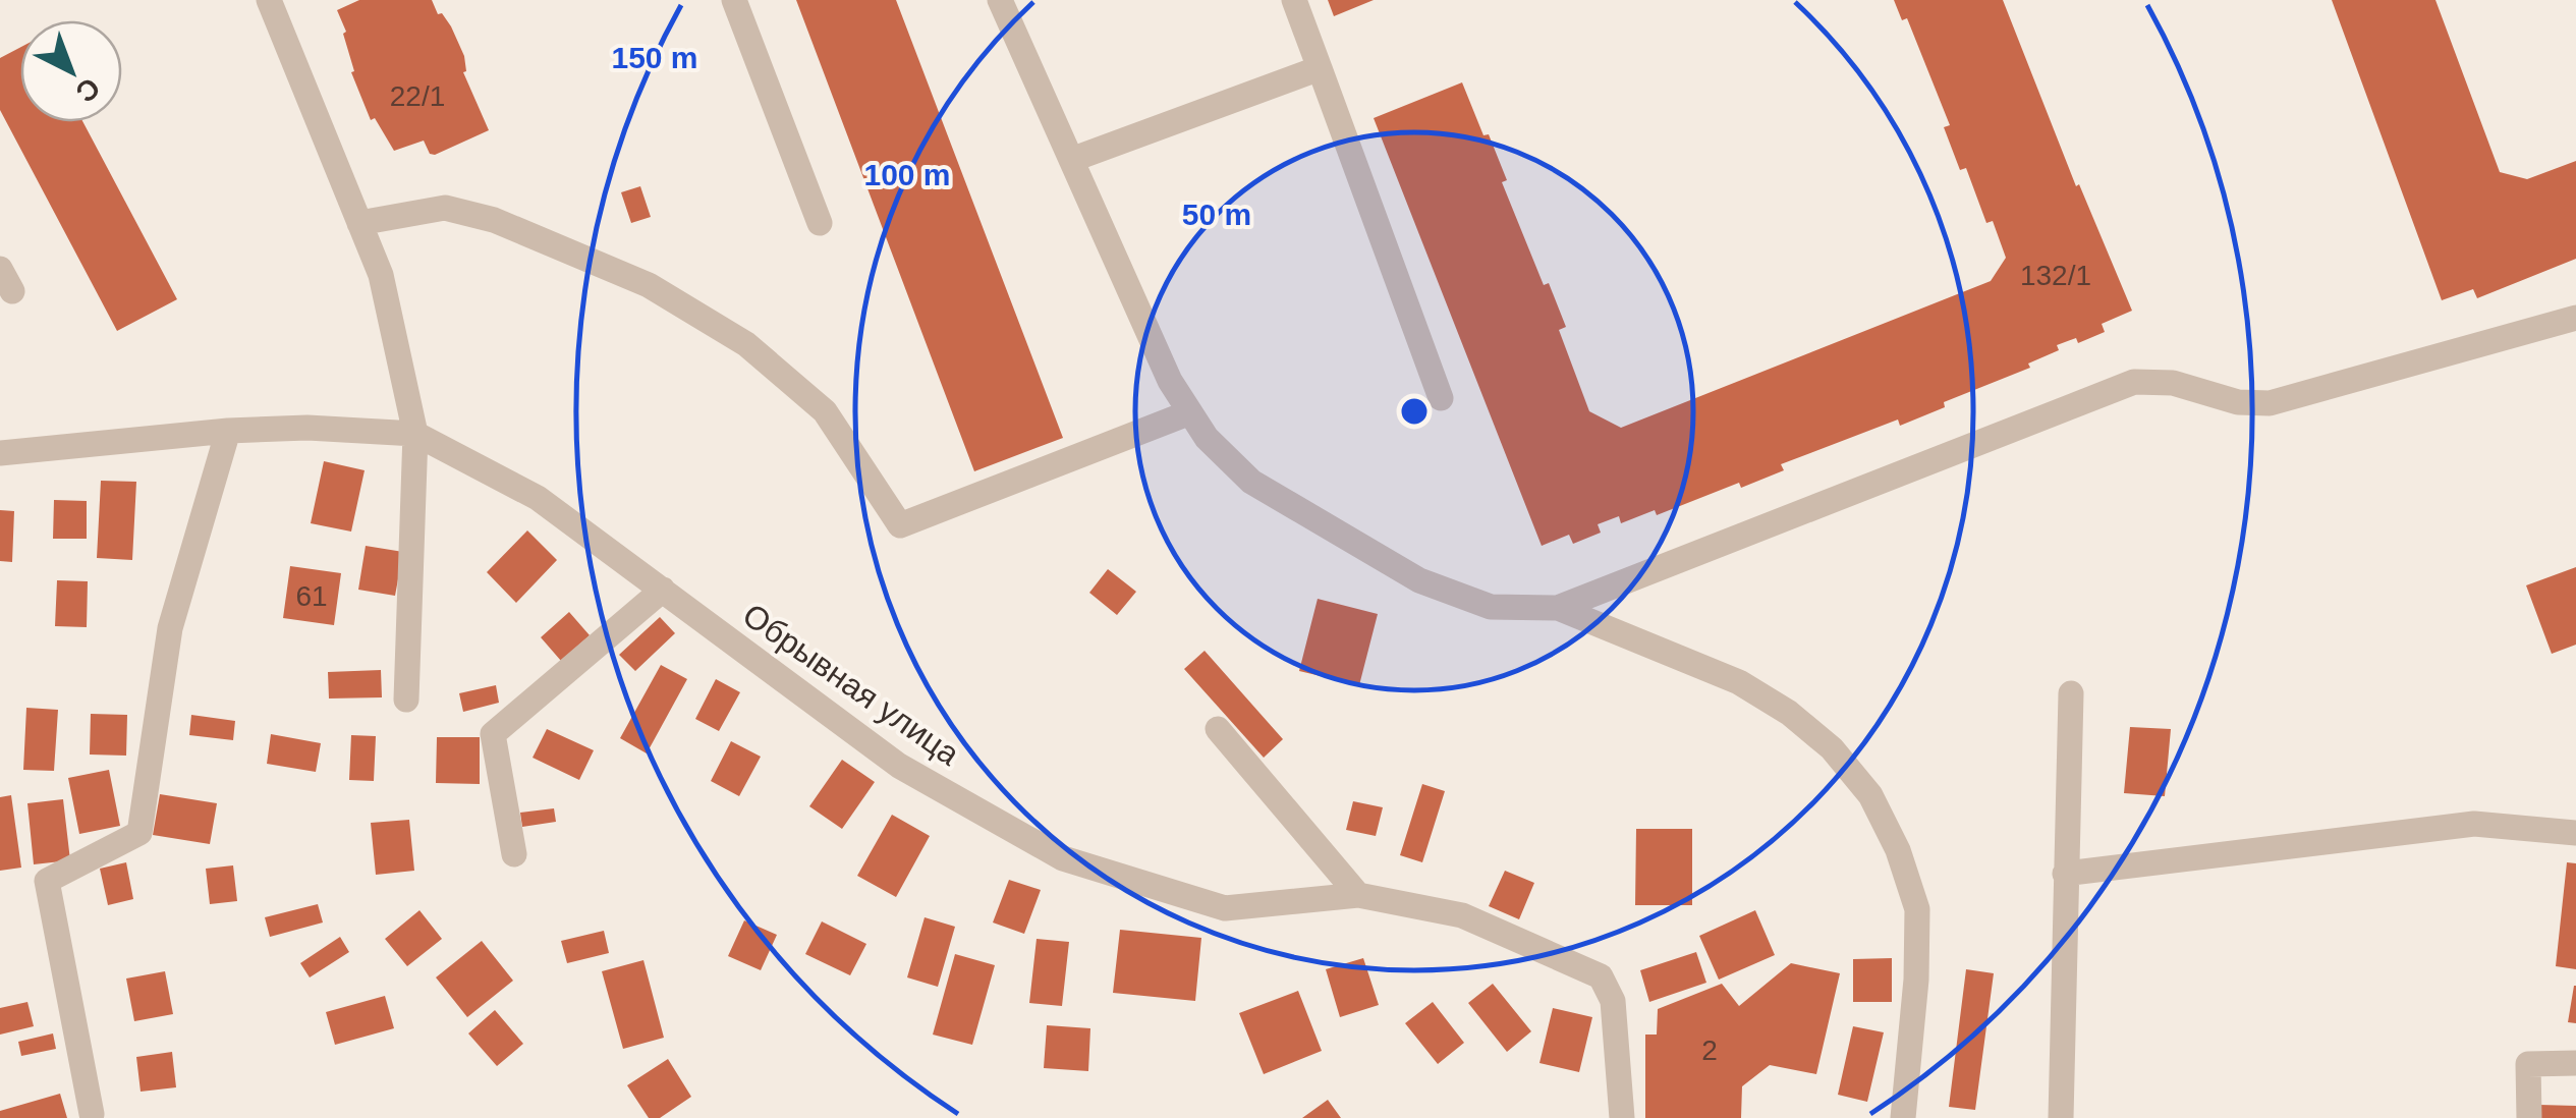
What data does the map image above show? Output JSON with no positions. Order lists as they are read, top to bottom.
{
  "streets": {
    "street": ["Обрывная улица"]
  },
  "house_numbers": [
    "22/1",
    "132/1",
    "61",
    "2"
  ],
  "north": "bottom right",
  "rings": ["150 m", "100 m", "50 m"]
}
